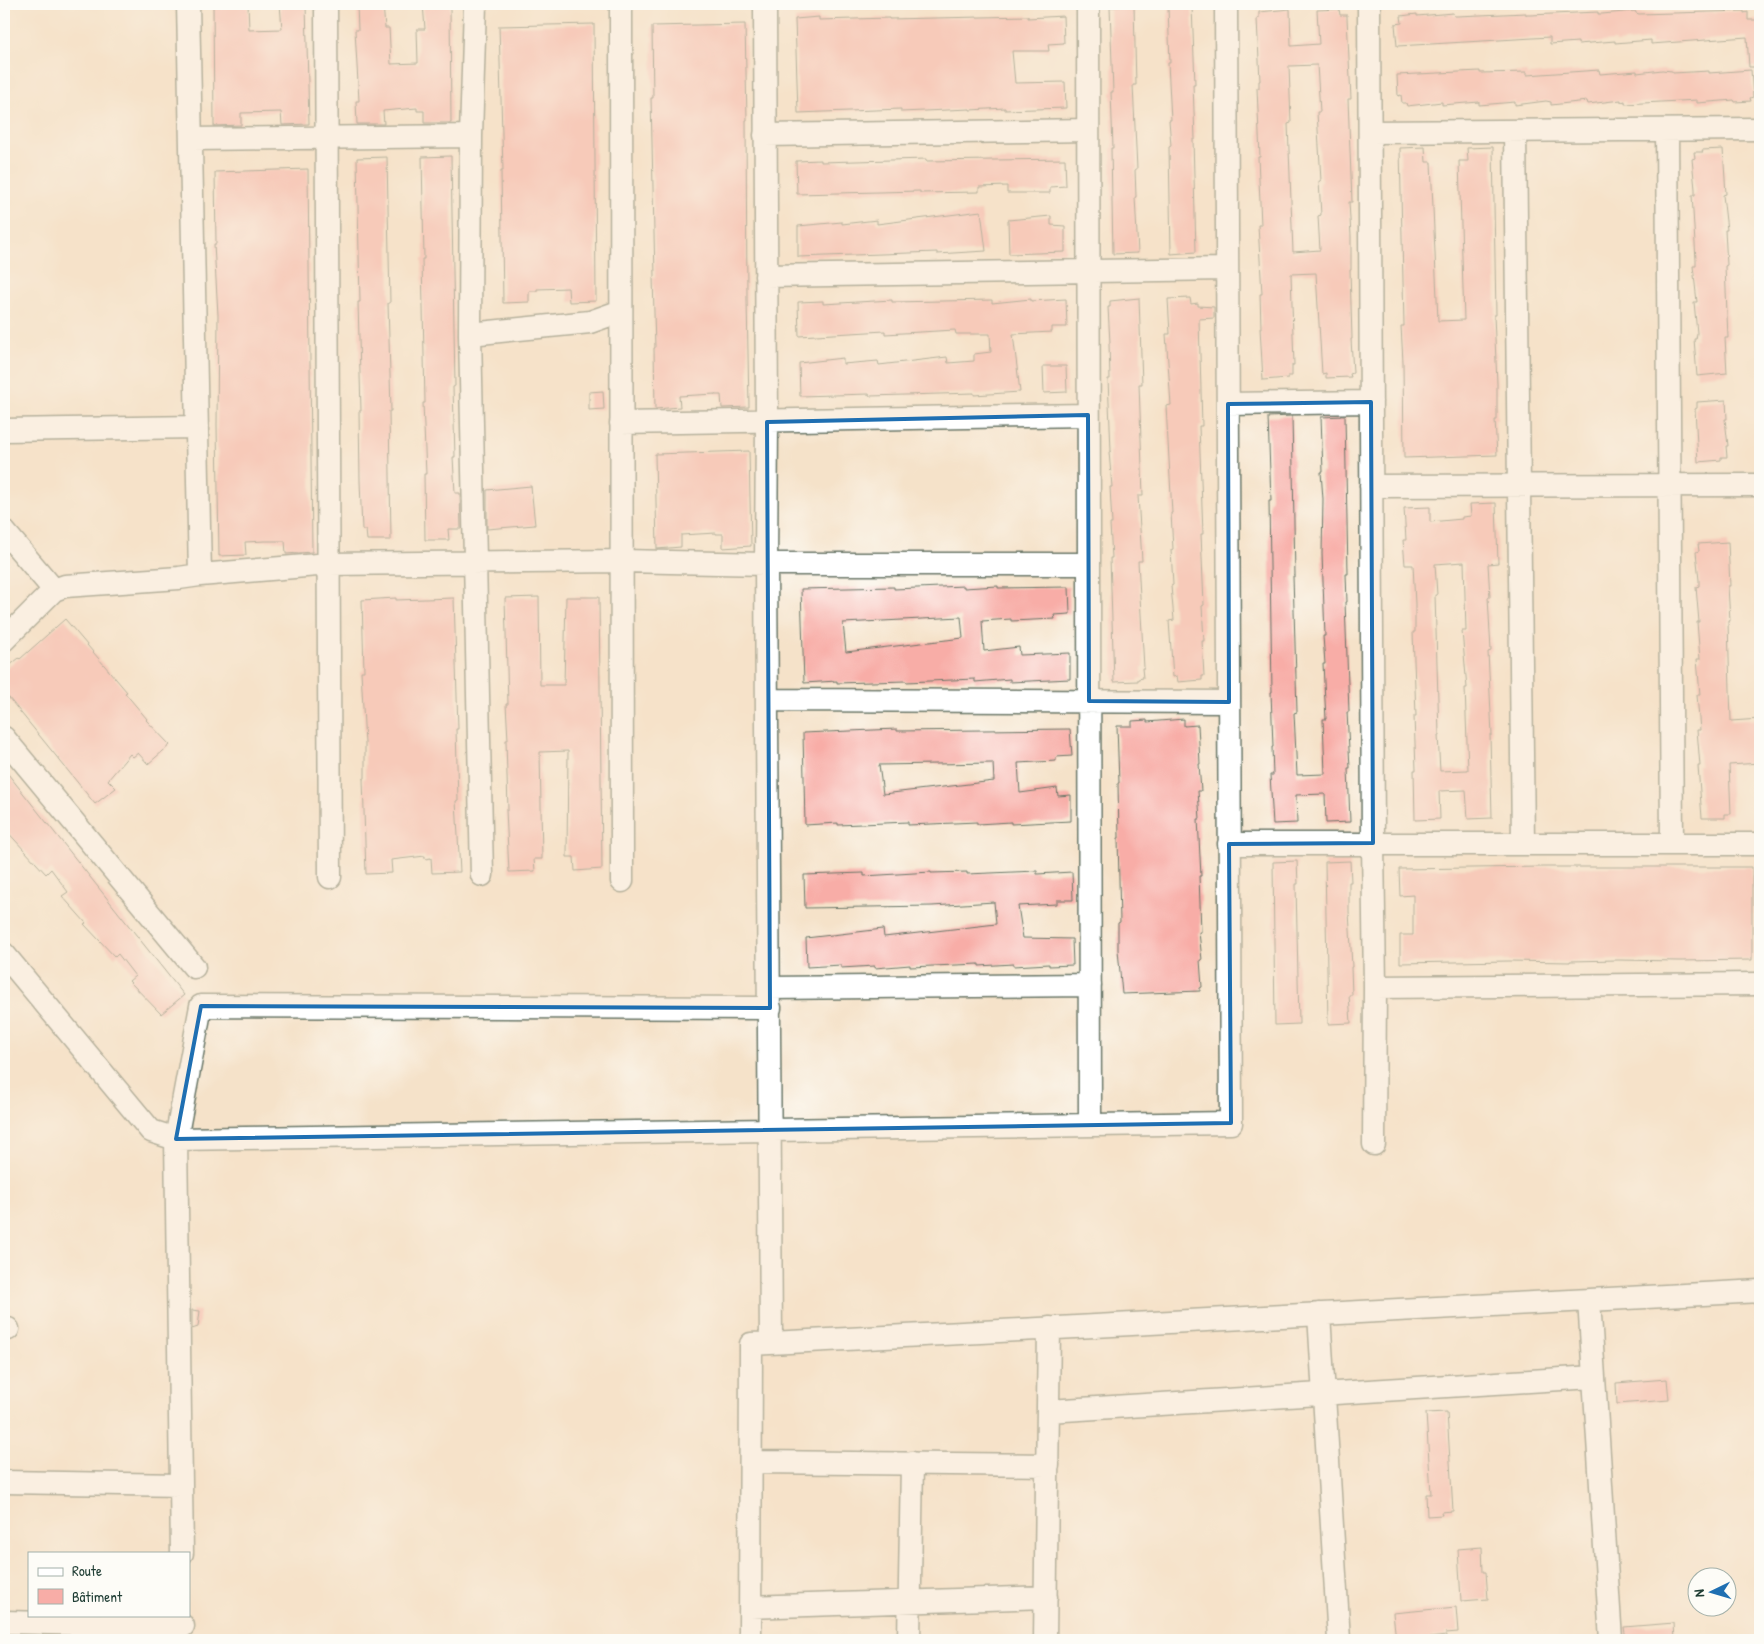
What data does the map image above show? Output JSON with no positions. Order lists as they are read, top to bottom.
{
  "legend": ["Route", "Bâtiment"],
  "north": "left"
}
